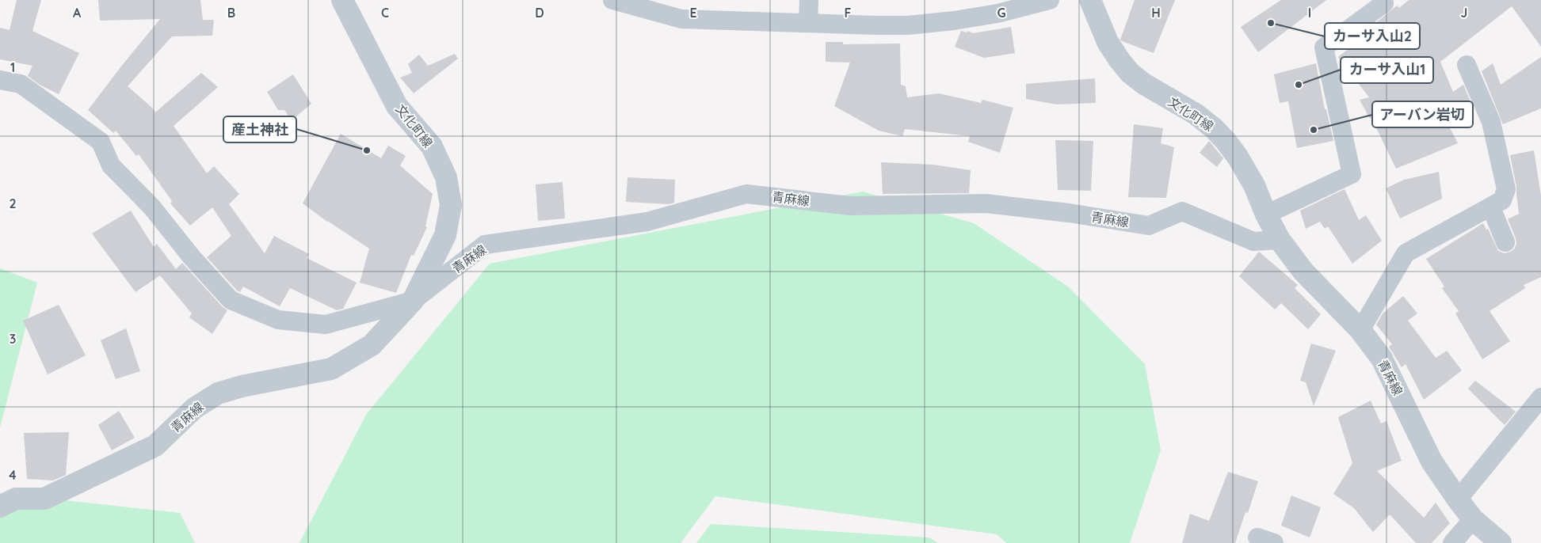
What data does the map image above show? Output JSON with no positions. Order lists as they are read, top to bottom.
{
  "streets": {
    "street": ["文化町線", "青麻線"]
  },
  "crossings": [
    ["文化町線", "青麻線"]
  ],
  "places": [
    "カーサ入山2",
    "カーサ入山1",
    "アーバン岩切",
    "産土神社"
  ],
  "grid": {
    "columns": [
      "A",
      "B",
      "C",
      "D",
      "E",
      "F",
      "G",
      "H",
      "I",
      "J"
    ],
    "rows": [
      "1",
      "2",
      "3",
      "4"
    ]
  }
}
